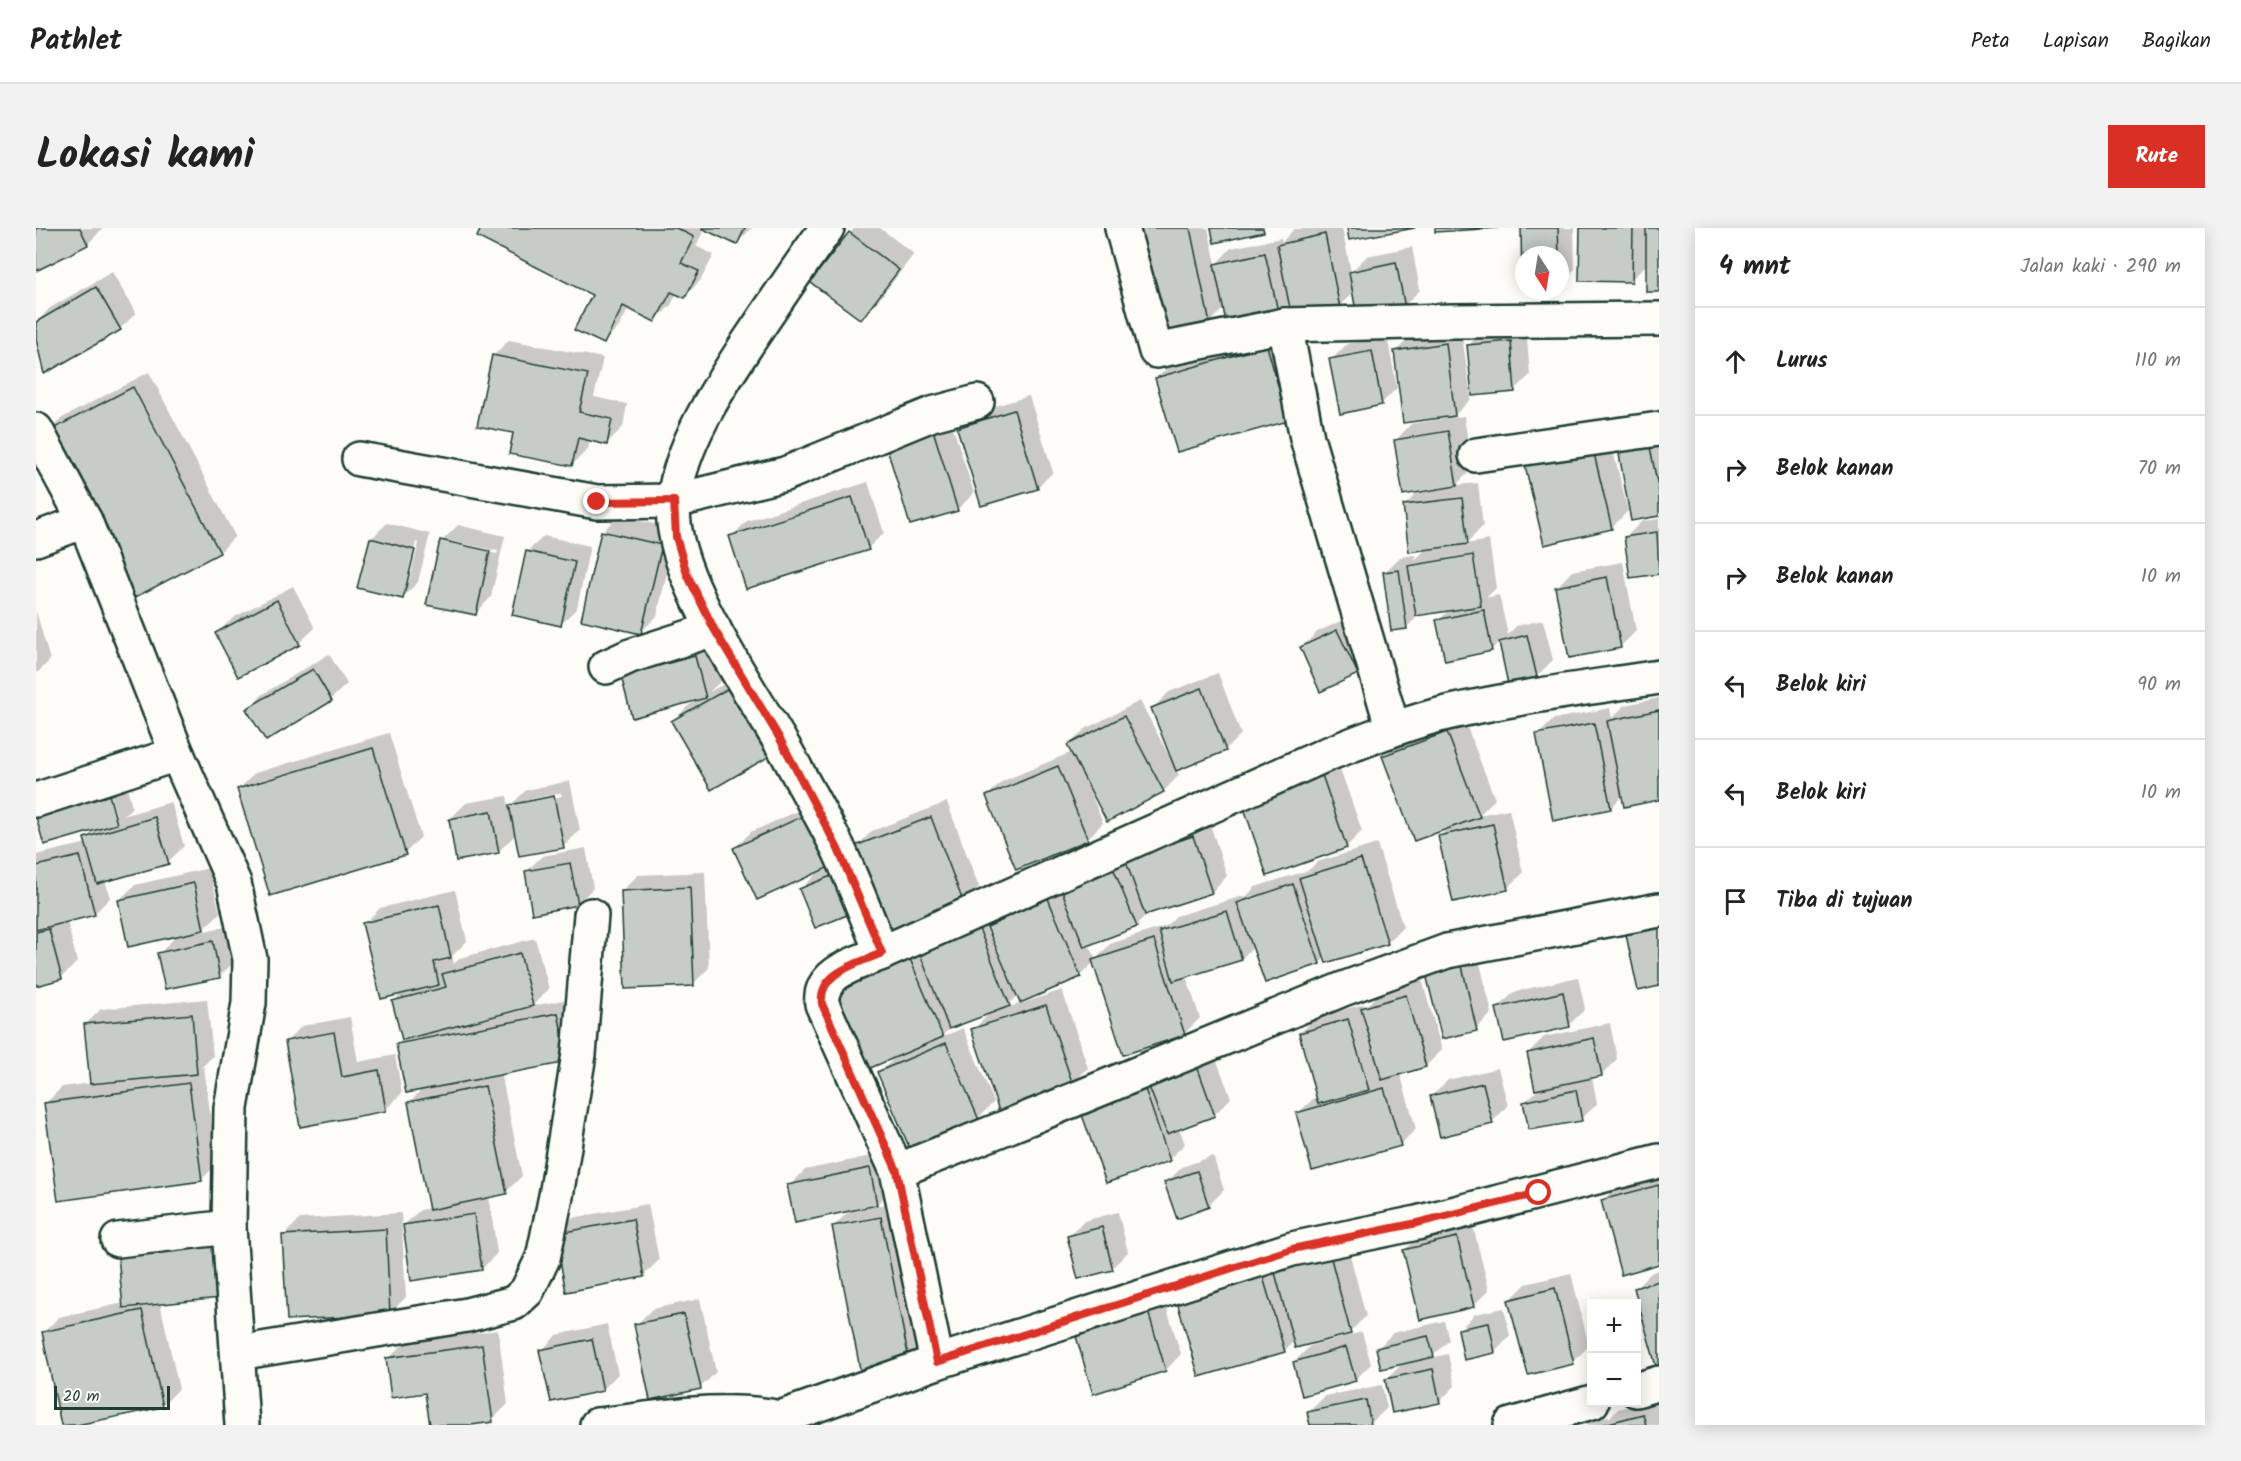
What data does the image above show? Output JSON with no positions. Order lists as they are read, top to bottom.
{
  "scale_bar": "20 m",
  "north": "bottom",
  "page": {
    "header": "Pathlet",
    "nav": ["Peta", "Lapisan", "Bagikan"],
    "title": "Lokasi kami",
    "buttons": "Rute",
    "heading": ["4 mnt", "Jalan kaki · 290 m"],
    "list": [
      ["Lurus", "110 m"],
      ["Belok kanan", "70 m"],
      ["Belok kanan", "10 m"],
      ["Belok kiri", "90 m"],
      ["Belok kiri", "10 m"],
      "Tiba di tujuan"
    ],
    "map_buttons": ["+", "−"],
    "scale": "20 m"
  }
}
